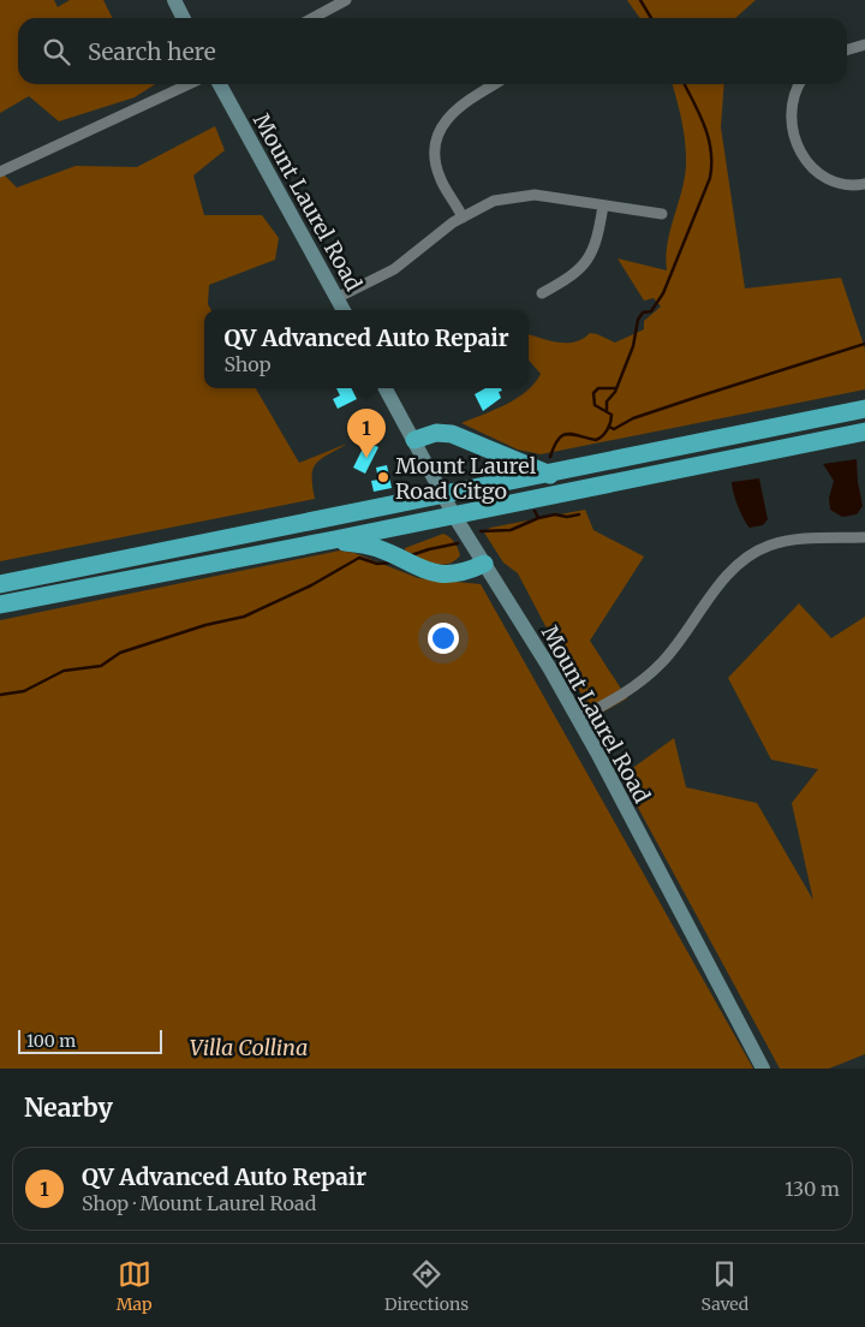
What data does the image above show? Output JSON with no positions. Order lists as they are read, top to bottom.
{
  "streets": {
    "main road": ["Mount Laurel Road"]
  },
  "parks": ["Villa Collina"],
  "places": ["Mount Laurel Road Citgo"],
  "scale_bar": "100 m",
  "page": {
    "search": "Search here",
    "popup": ["QV Advanced Auto Repair", "Shop"],
    "pins": "1",
    "scale": "100 m",
    "heading": "Nearby",
    "list": [
      {
        "mark": "1",
        "name": "QV Advanced Auto Repair",
        "note": "Shop · Mount Laurel Road",
        "value": "130 m"
      }
    ],
    "nav": ["Map", "Directions", "Saved"]
  }
}
